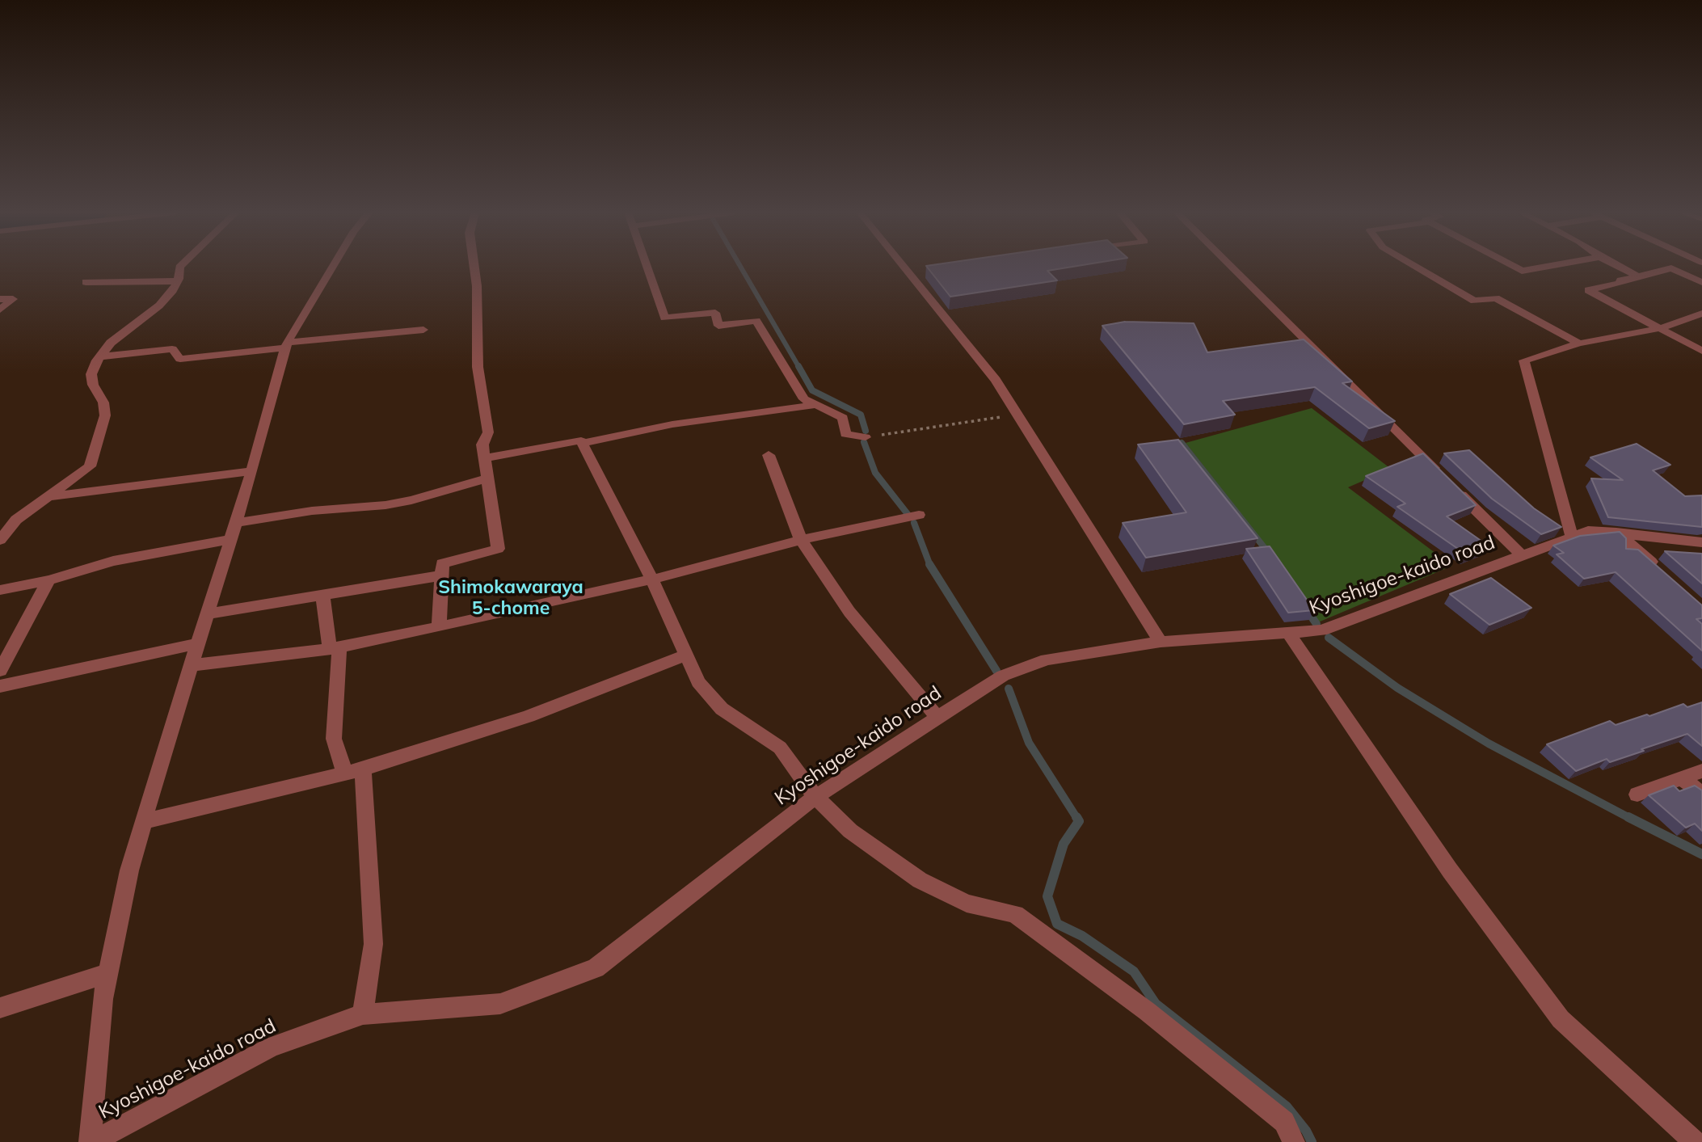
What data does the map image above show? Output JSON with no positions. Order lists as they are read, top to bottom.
{
  "streets": {
    "street": ["Kyoshigoe-kaido road"]
  },
  "districts": ["Shimokawaraya 5-chome"]
}
